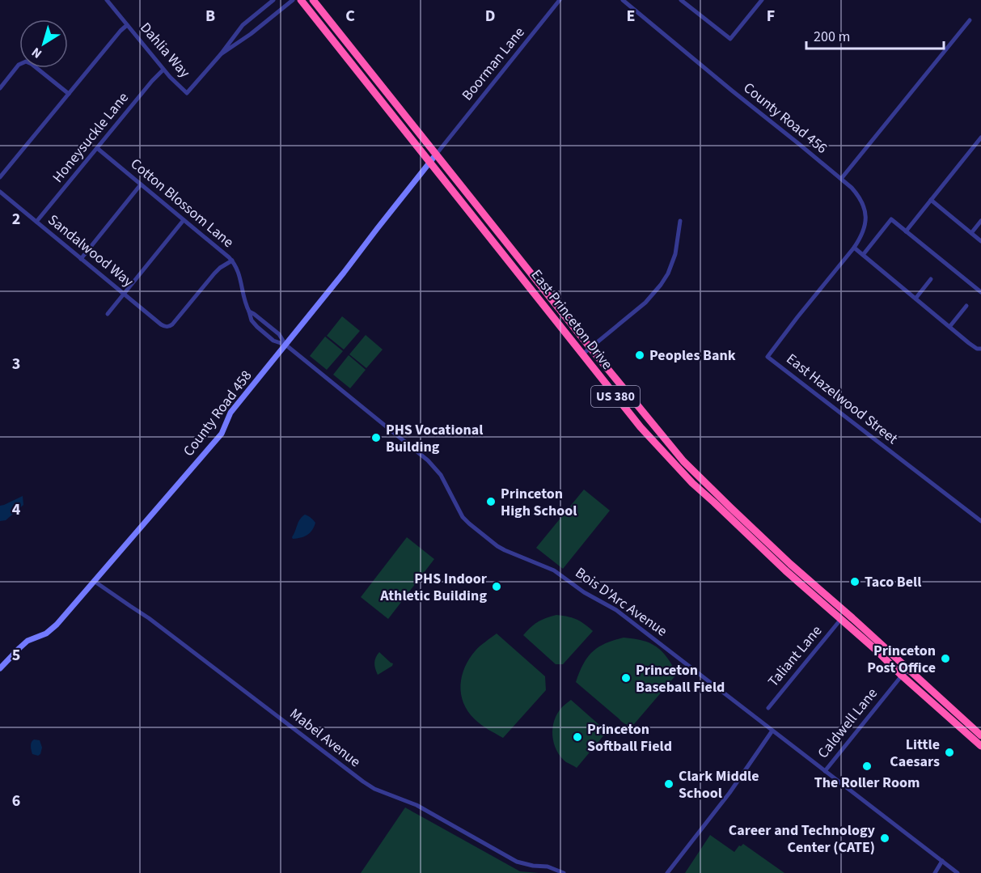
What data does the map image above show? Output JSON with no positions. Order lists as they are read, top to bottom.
{
  "streets": {
    "highway": ["East Princeton Drive", "US 380"],
    "street": [
      "Dahlia Way",
      "Boorman Lane",
      "County Road 456",
      "Honeysuckle Lane",
      "Cotton Blossom Lane",
      "Sandalwood Way",
      "East Hazelwood Street",
      "County Road 458",
      "Bois D'Arc Avenue",
      "Taliant Lane",
      "Caldwell Lane",
      "Mabel Avenue"
    ]
  },
  "crossings": [
    ["Dahlia Way", "Honeysuckle Lane"],
    ["Boorman Lane", "East Princeton Drive"],
    ["Boorman Lane", "County Road 458"],
    ["County Road 456", "East Hazelwood Street"],
    ["Honeysuckle Lane", "Cotton Blossom Lane"],
    ["Honeysuckle Lane", "Sandalwood Way"],
    ["Cotton Blossom Lane", "Sandalwood Way"],
    ["Cotton Blossom Lane", "County Road 458"],
    ["Cotton Blossom Lane", "Bois D'Arc Avenue"],
    ["East Princeton Drive", "County Road 458"],
    ["East Princeton Drive", "Taliant Lane"],
    ["East Princeton Drive", "Caldwell Lane"],
    ["County Road 458", "Bois D'Arc Avenue"],
    ["County Road 458", "Mabel Avenue"],
    ["Bois D'Arc Avenue", "Caldwell Lane"]
  ],
  "places": [
    "Peoples Bank",
    "PHS Vocational Building",
    "Princeton High School",
    "Taco Bell",
    "PHS Indoor Athletic Building",
    "Princeton Post Office",
    "Princeton Baseball Field",
    "Princeton Softball Field",
    "Little Caesars",
    "The Roller Room",
    "Clark Middle School",
    "Career and Technology Center (CATE)"
  ],
  "scale_bar": "200 m",
  "north": "bottom left",
  "grid": {
    "columns": [
      "B",
      "C",
      "D",
      "E",
      "F"
    ],
    "rows": [
      "2",
      "3",
      "4",
      "5",
      "6"
    ]
  }
}
